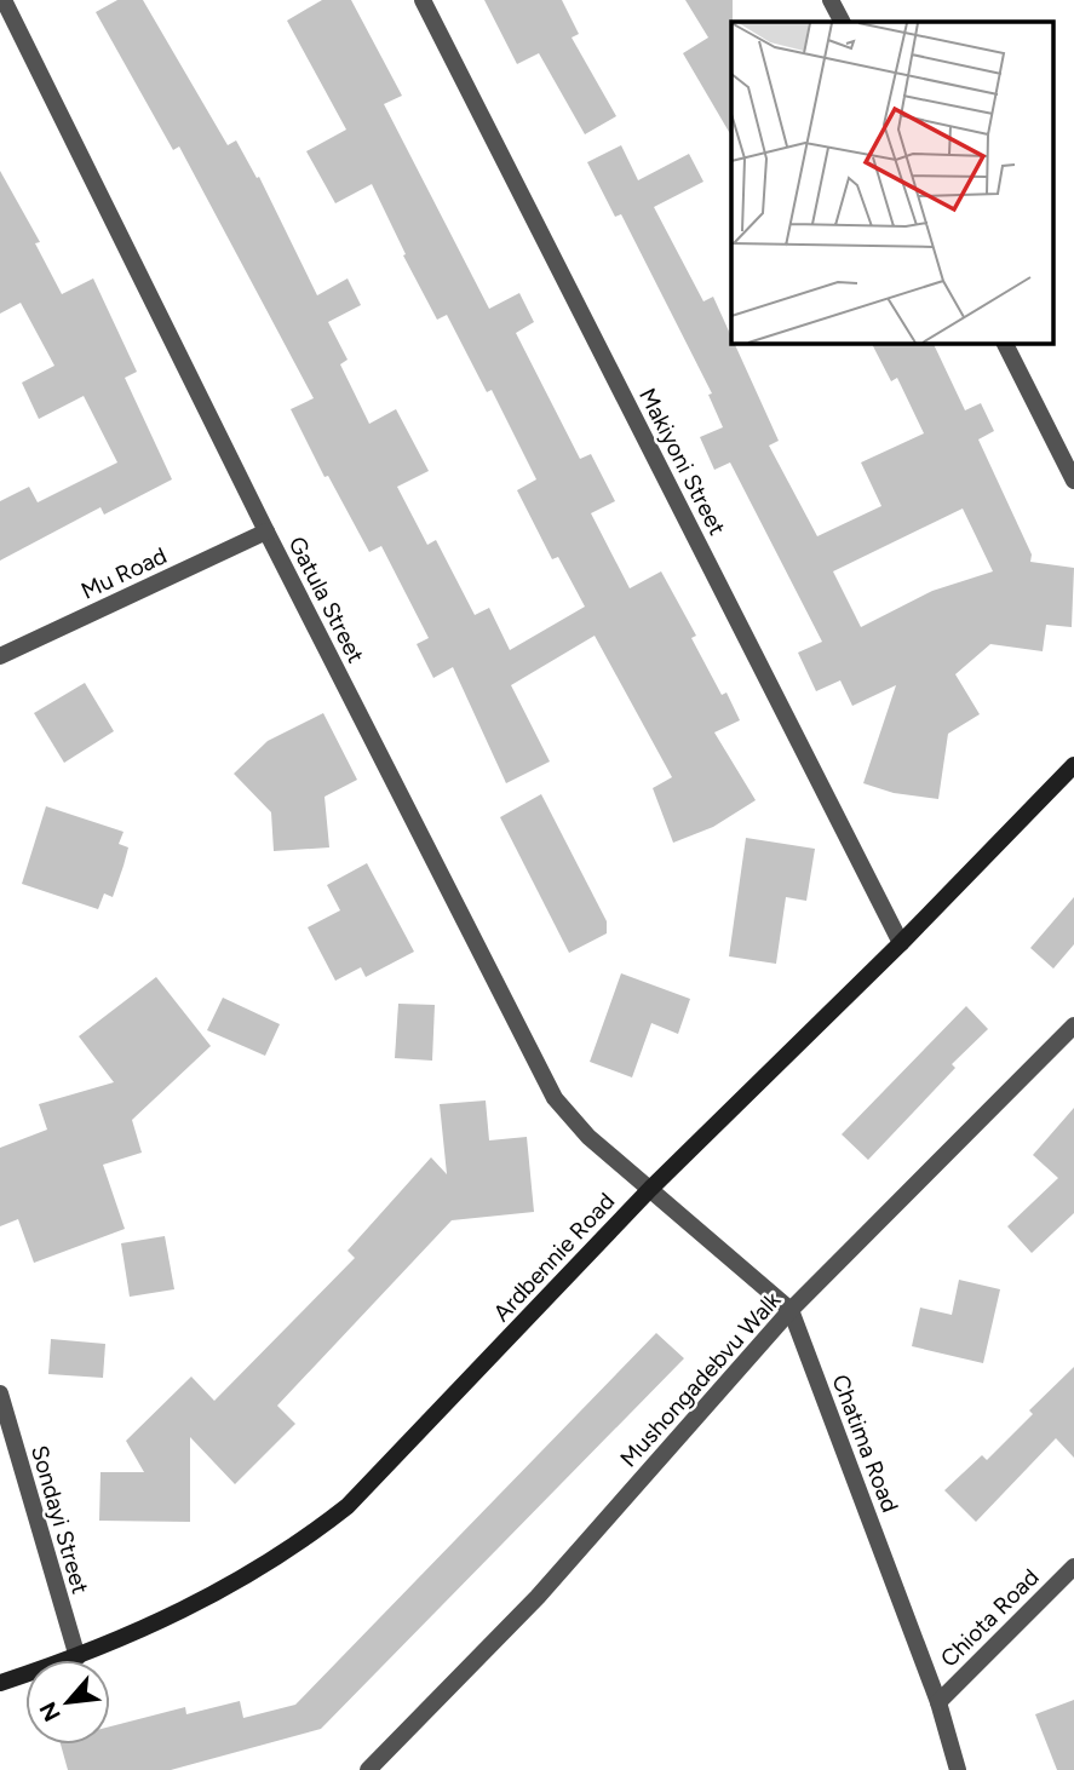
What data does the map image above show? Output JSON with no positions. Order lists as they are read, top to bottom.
{
  "streets": {
    "main road": ["Ardbennie Road"],
    "street": [
      "Makiyoni Street",
      "Mu Road",
      "Gatula Street",
      "Mushongadebvu Walk",
      "Chatima Road",
      "Sondayi Street",
      "Chiota Road"
    ]
  },
  "crossings": [
    ["Makiyoni Street", "Ardbennie Road"],
    ["Mu Road", "Gatula Street"],
    ["Gatula Street", "Ardbennie Road"],
    ["Gatula Street", "Chatima Road"],
    ["Ardbennie Road", "Chatima Road"],
    ["Ardbennie Road", "Sondayi Street"],
    ["Mushongadebvu Walk", "Chatima Road"],
    ["Chatima Road", "Chiota Road"]
  ],
  "north": "bottom left"
}
